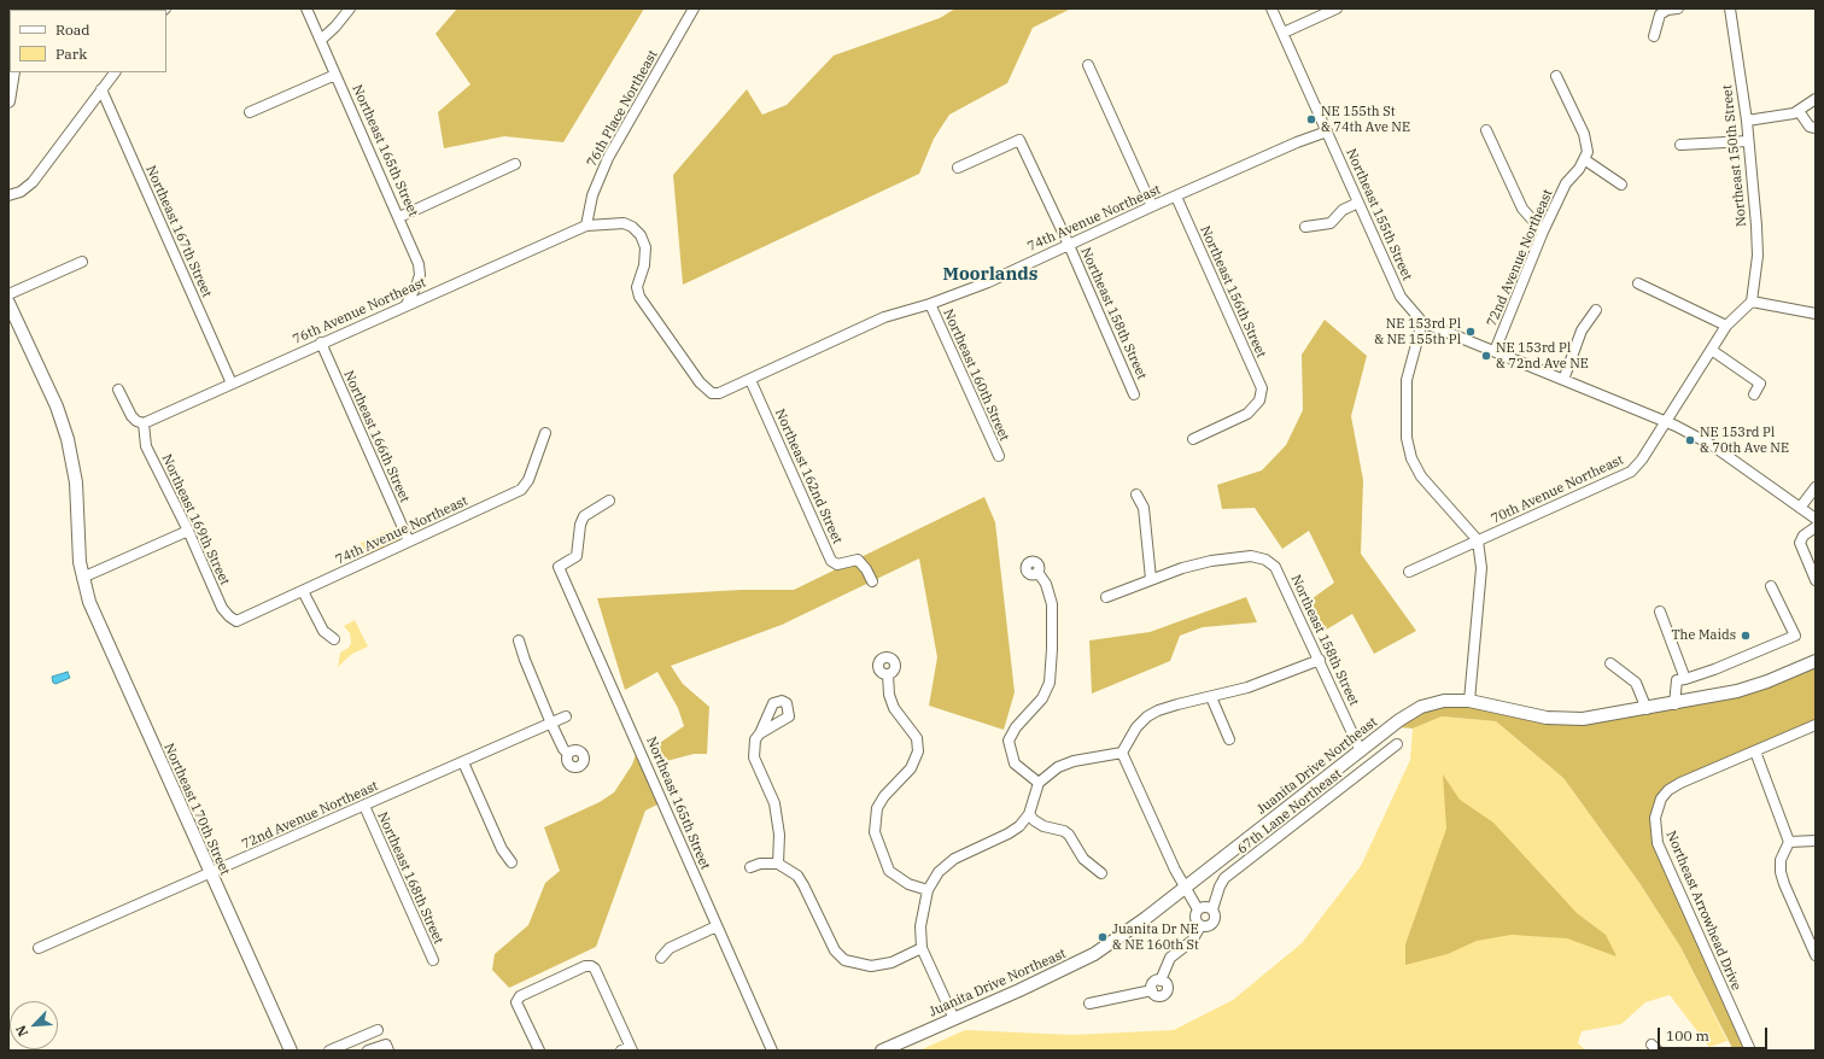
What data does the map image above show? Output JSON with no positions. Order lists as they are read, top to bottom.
{
  "streets": {
    "main road": ["Juanita Drive Northeast", "Northeast 170th Street"],
    "street": [
      "76th Place Northeast",
      "Northeast 165th Street",
      "Northeast 150th Street",
      "Northeast 155th Street",
      "74th Avenue Northeast",
      "Northeast 167th Street",
      "72nd Avenue Northeast",
      "Northeast 156th Street",
      "76th Avenue Northeast",
      "Northeast 158th Street",
      "Northeast 160th Street",
      "Northeast 166th Street",
      "Northeast 162nd Street",
      "70th Avenue Northeast",
      "Northeast 169th Street",
      "67th Lane Northeast",
      "Northeast 168th Street",
      "Northeast Arrowhead Drive"
    ]
  },
  "crossings": [
    ["76th Place Northeast", "74th Avenue Northeast"],
    ["76th Place Northeast", "76th Avenue Northeast"],
    ["Northeast 165th Street", "76th Avenue Northeast"],
    ["Northeast 150th Street", "70th Avenue Northeast"],
    ["Northeast 155th Street", "74th Avenue Northeast"],
    ["74th Avenue Northeast", "Northeast 156th Street"],
    ["74th Avenue Northeast", "76th Avenue Northeast"],
    ["74th Avenue Northeast", "Northeast 158th Street"],
    ["74th Avenue Northeast", "Northeast 160th Street"],
    ["74th Avenue Northeast", "Northeast 166th Street"],
    ["74th Avenue Northeast", "Northeast 162nd Street"],
    ["74th Avenue Northeast", "Northeast 169th Street"],
    ["Northeast 167th Street", "76th Avenue Northeast"],
    ["72nd Avenue Northeast", "Northeast 170th Street"],
    ["72nd Avenue Northeast", "Northeast 168th Street"],
    ["76th Avenue Northeast", "Northeast 166th Street"],
    ["76th Avenue Northeast", "Northeast 169th Street"],
    ["Northeast 158th Street", "Juanita Drive Northeast"]
  ],
  "districts": ["Moorlands"],
  "places": [
    "NE 155th St & 74th Ave NE",
    "NE 153rd Pl & NE 155th Pl",
    "NE 153rd Pl & 72nd Ave NE",
    "NE 153rd Pl & 70th Ave NE",
    "The Maids",
    "Juanita Dr NE & NE 160th St"
  ],
  "legend": ["Road", "Park"],
  "scale_bar": "100 m",
  "north": "bottom left"
}
